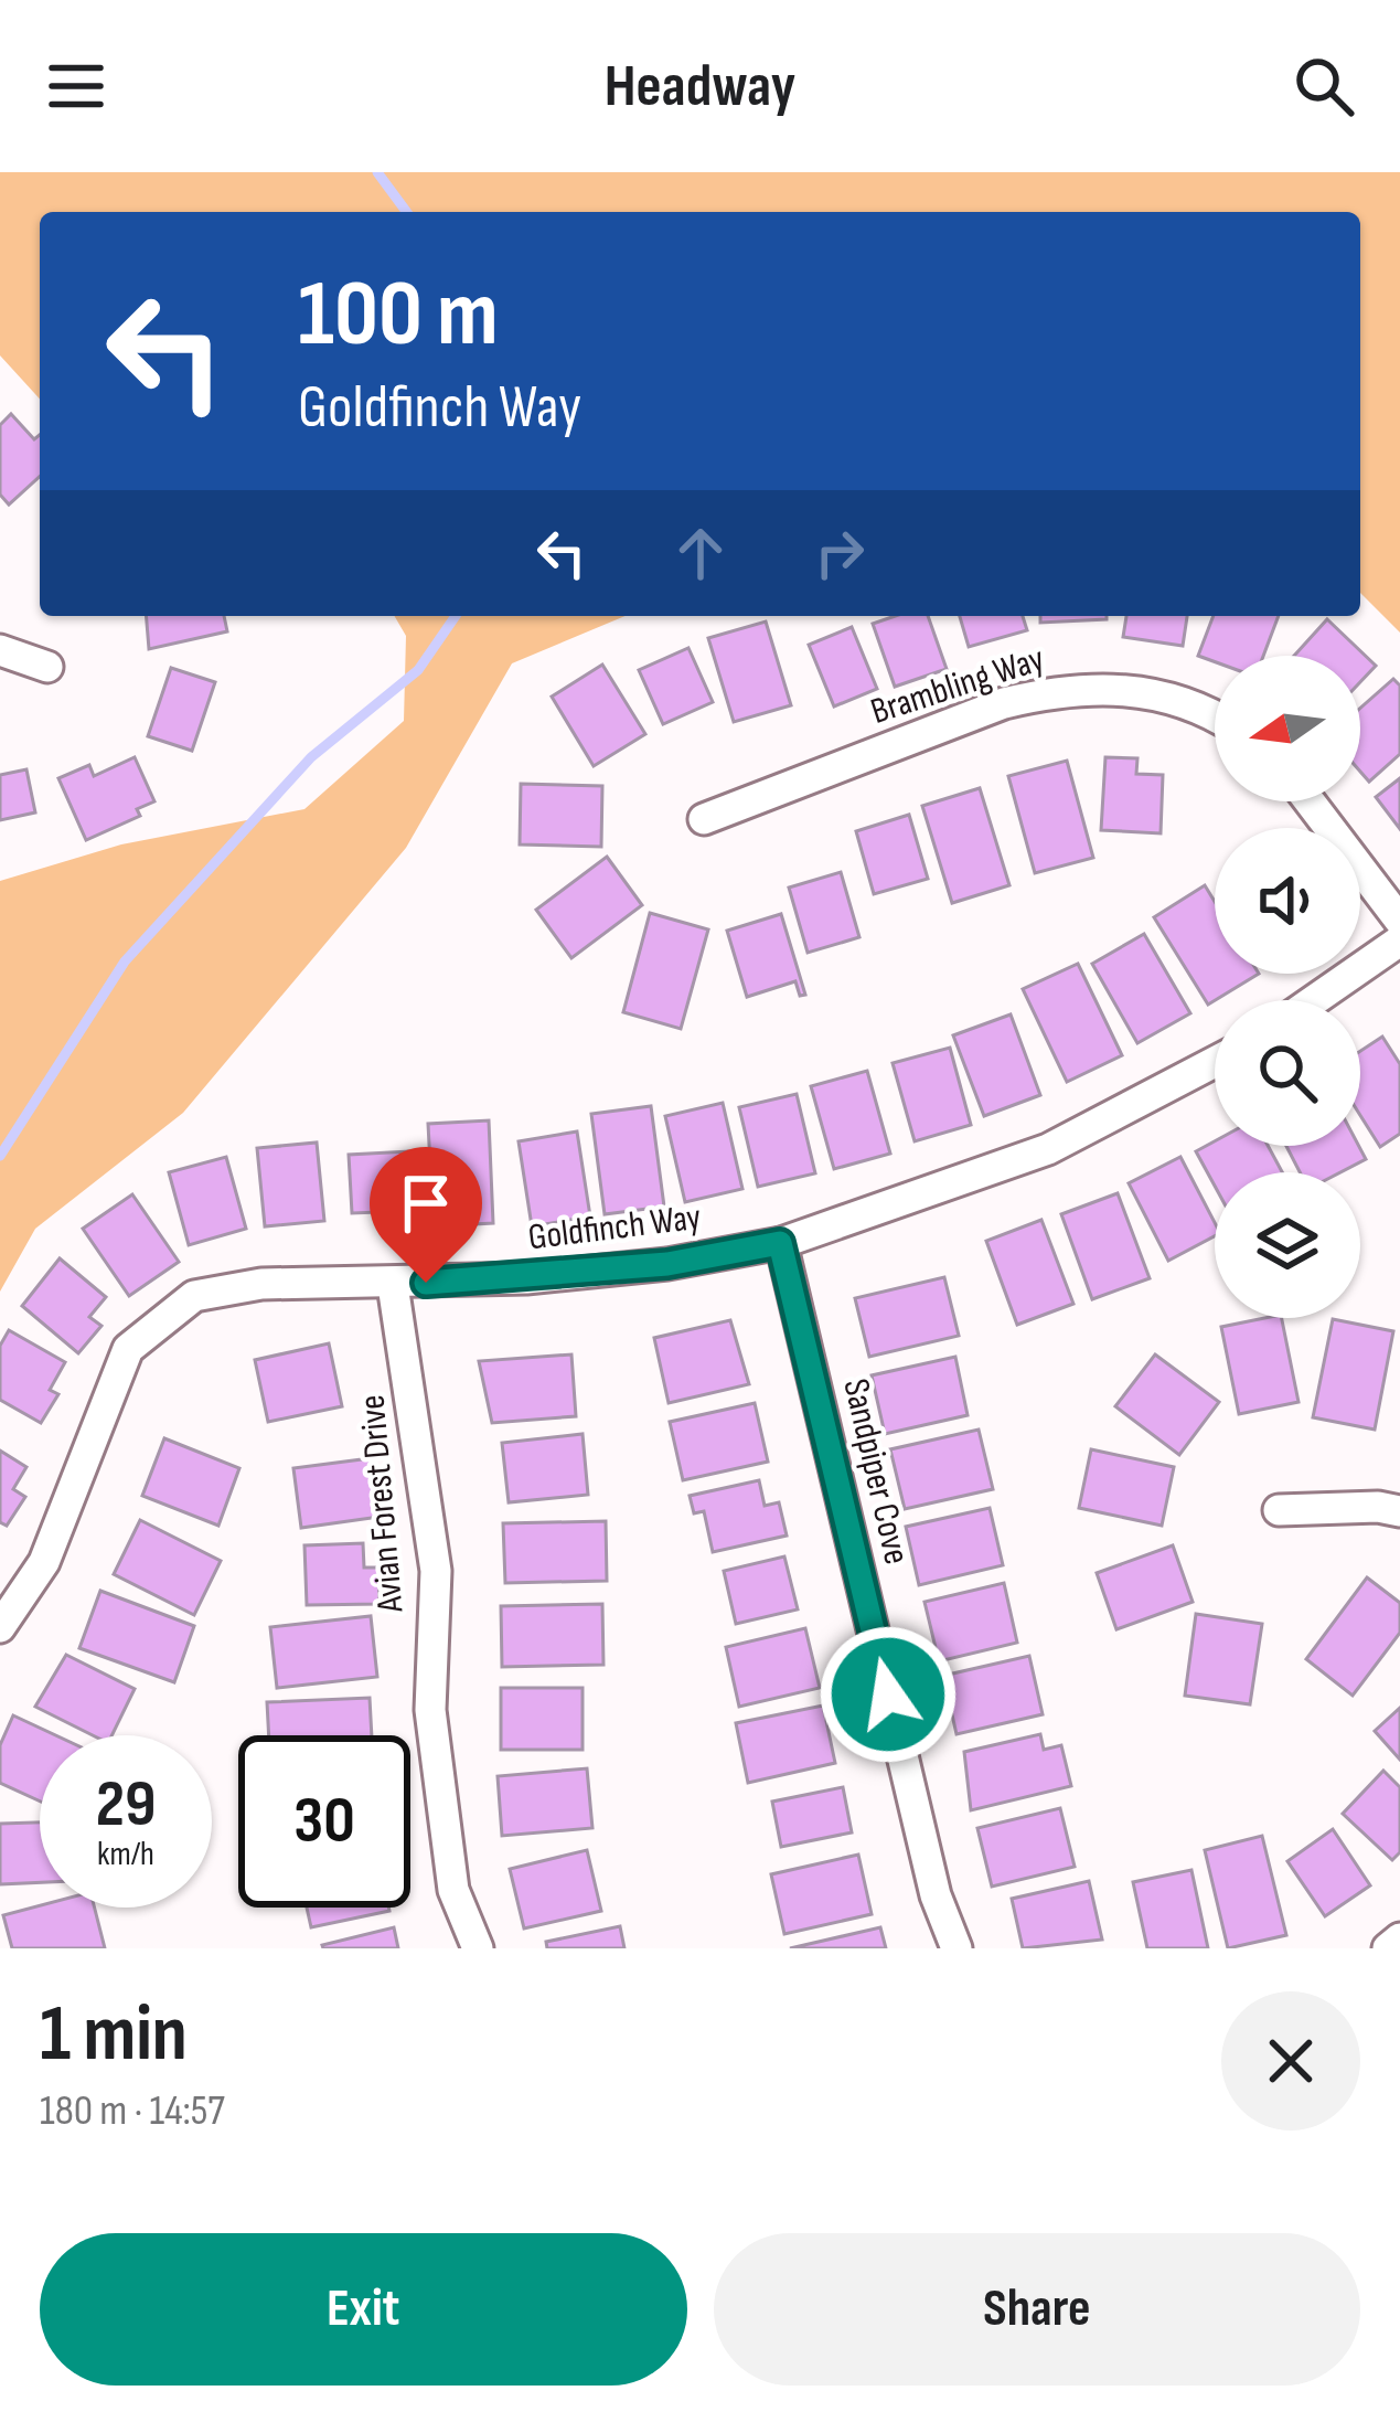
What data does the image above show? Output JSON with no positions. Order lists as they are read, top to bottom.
{
  "streets": {
    "street": [
      "Brambling Way",
      "Goldfinch Way",
      "Sandpiper Cove",
      "Avian Forest Drive"
    ]
  },
  "crossings": [
    ["Goldfinch Way", "Sandpiper Cove"],
    ["Goldfinch Way", "Avian Forest Drive"]
  ],
  "north": "left",
  "page": {
    "header": "Headway",
    "turn": ["100 m", "Goldfinch Way"],
    "speed": "29 km/h",
    "limit": "30",
    "heading": ["1 min", "180 m · 14:57"],
    "buttons": ["Exit", "Share"]
  }
}
